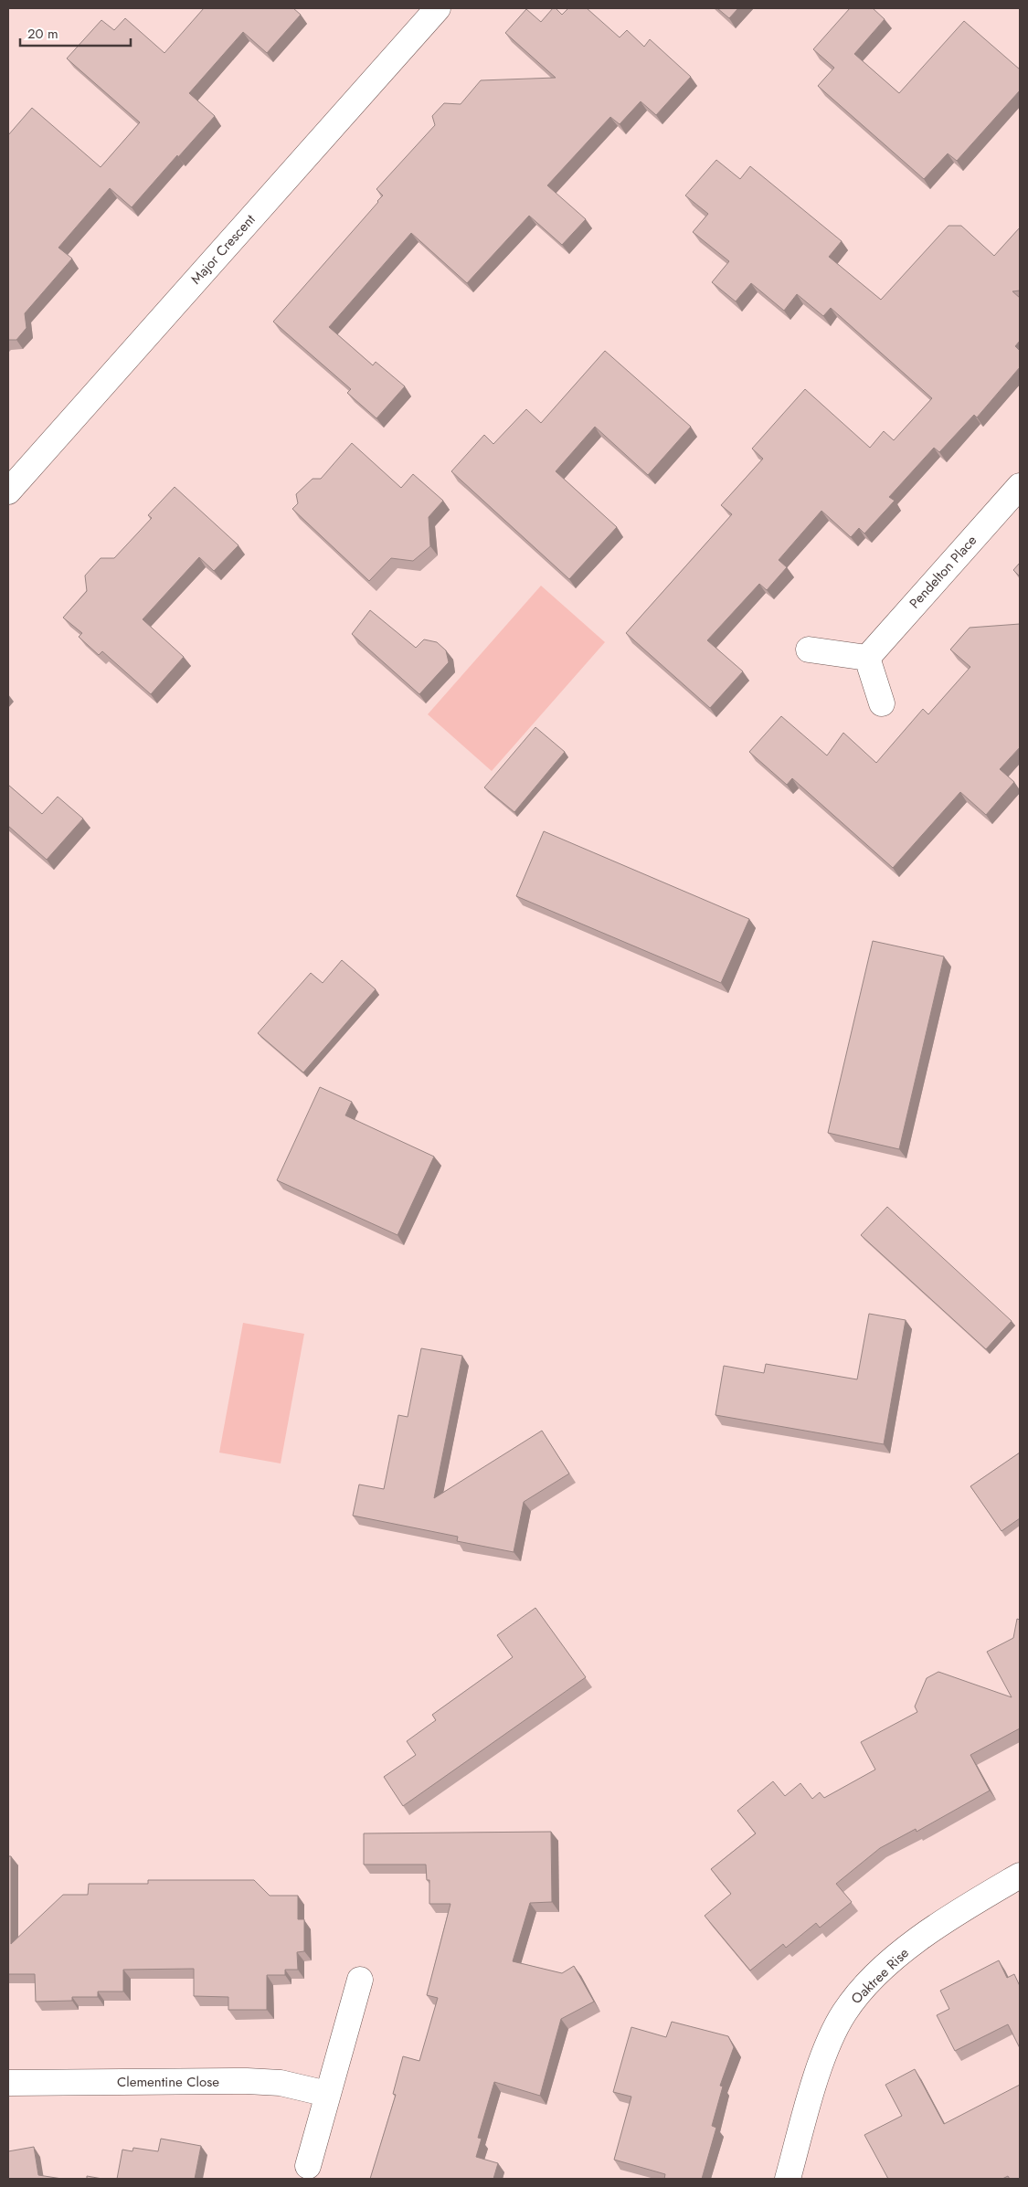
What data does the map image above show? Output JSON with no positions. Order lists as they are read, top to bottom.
{
  "streets": {
    "street": [
      "Major Crescent",
      "Pendelton Place",
      "Oaktree Rise",
      "Clementine Close"
    ]
  },
  "scale_bar": "20 m"
}
